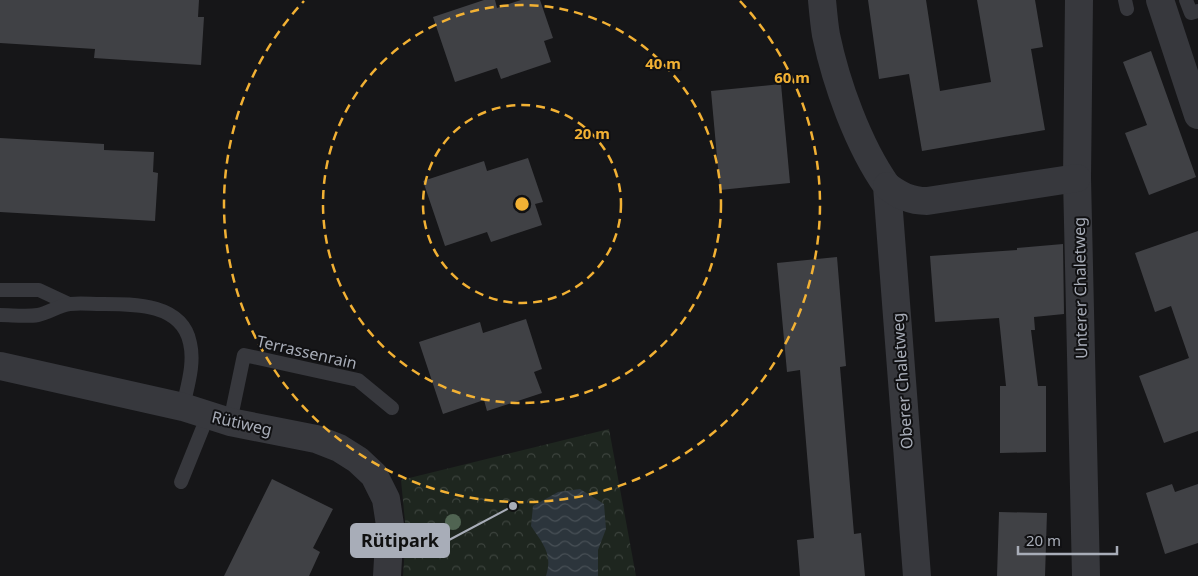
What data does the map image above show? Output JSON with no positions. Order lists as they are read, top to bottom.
{
  "streets": {
    "street": ["Unterer Chaletweg", "Oberer Chaletweg", "Rütiweg"],
    "lane": ["Terrassenrain"]
  },
  "crossings": [
    ["Unterer Chaletweg", "Oberer Chaletweg"],
    ["Terrassenrain", "Rütiweg"]
  ],
  "places": ["Rütipark"],
  "scale_bar": "20 m",
  "rings": ["40 m", "60 m", "20 m"]
}
